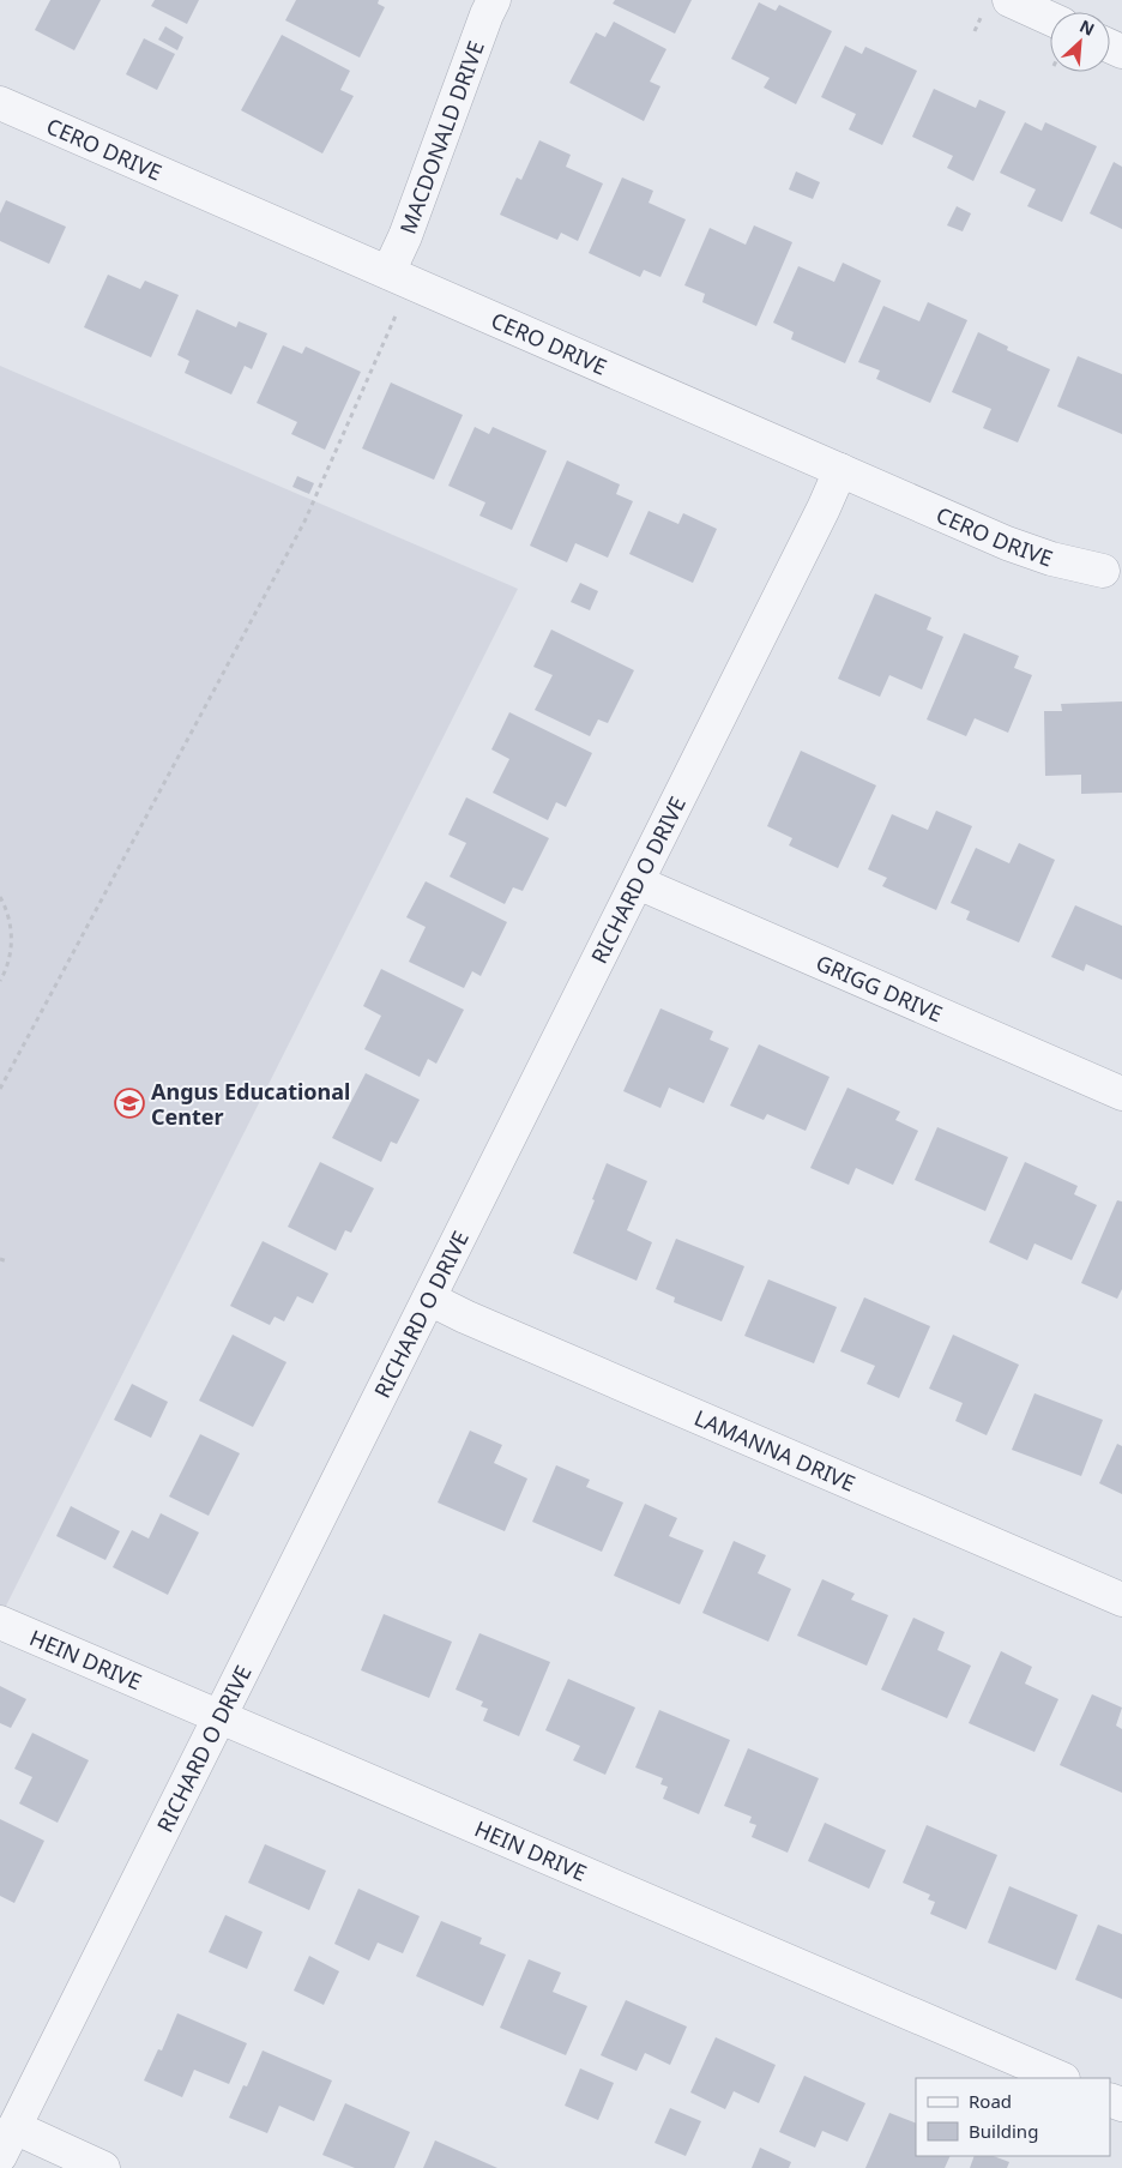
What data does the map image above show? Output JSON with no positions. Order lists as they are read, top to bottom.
{
  "streets": {
    "street": [
      "MACDONALD DRIVE",
      "CERO DRIVE",
      "RICHARD O DRIVE",
      "GRIGG DRIVE",
      "LAMANNA DRIVE",
      "HEIN DRIVE"
    ]
  },
  "crossings": [
    ["MACDONALD DRIVE", "CERO DRIVE"],
    ["CERO DRIVE", "RICHARD O DRIVE"],
    ["RICHARD O DRIVE", "GRIGG DRIVE"],
    ["RICHARD O DRIVE", "LAMANNA DRIVE"],
    ["RICHARD O DRIVE", "HEIN DRIVE"]
  ],
  "places": {
    "school or university": ["Angus Educational Center"]
  },
  "legend": ["Road", "Building"],
  "north": "top right"
}
